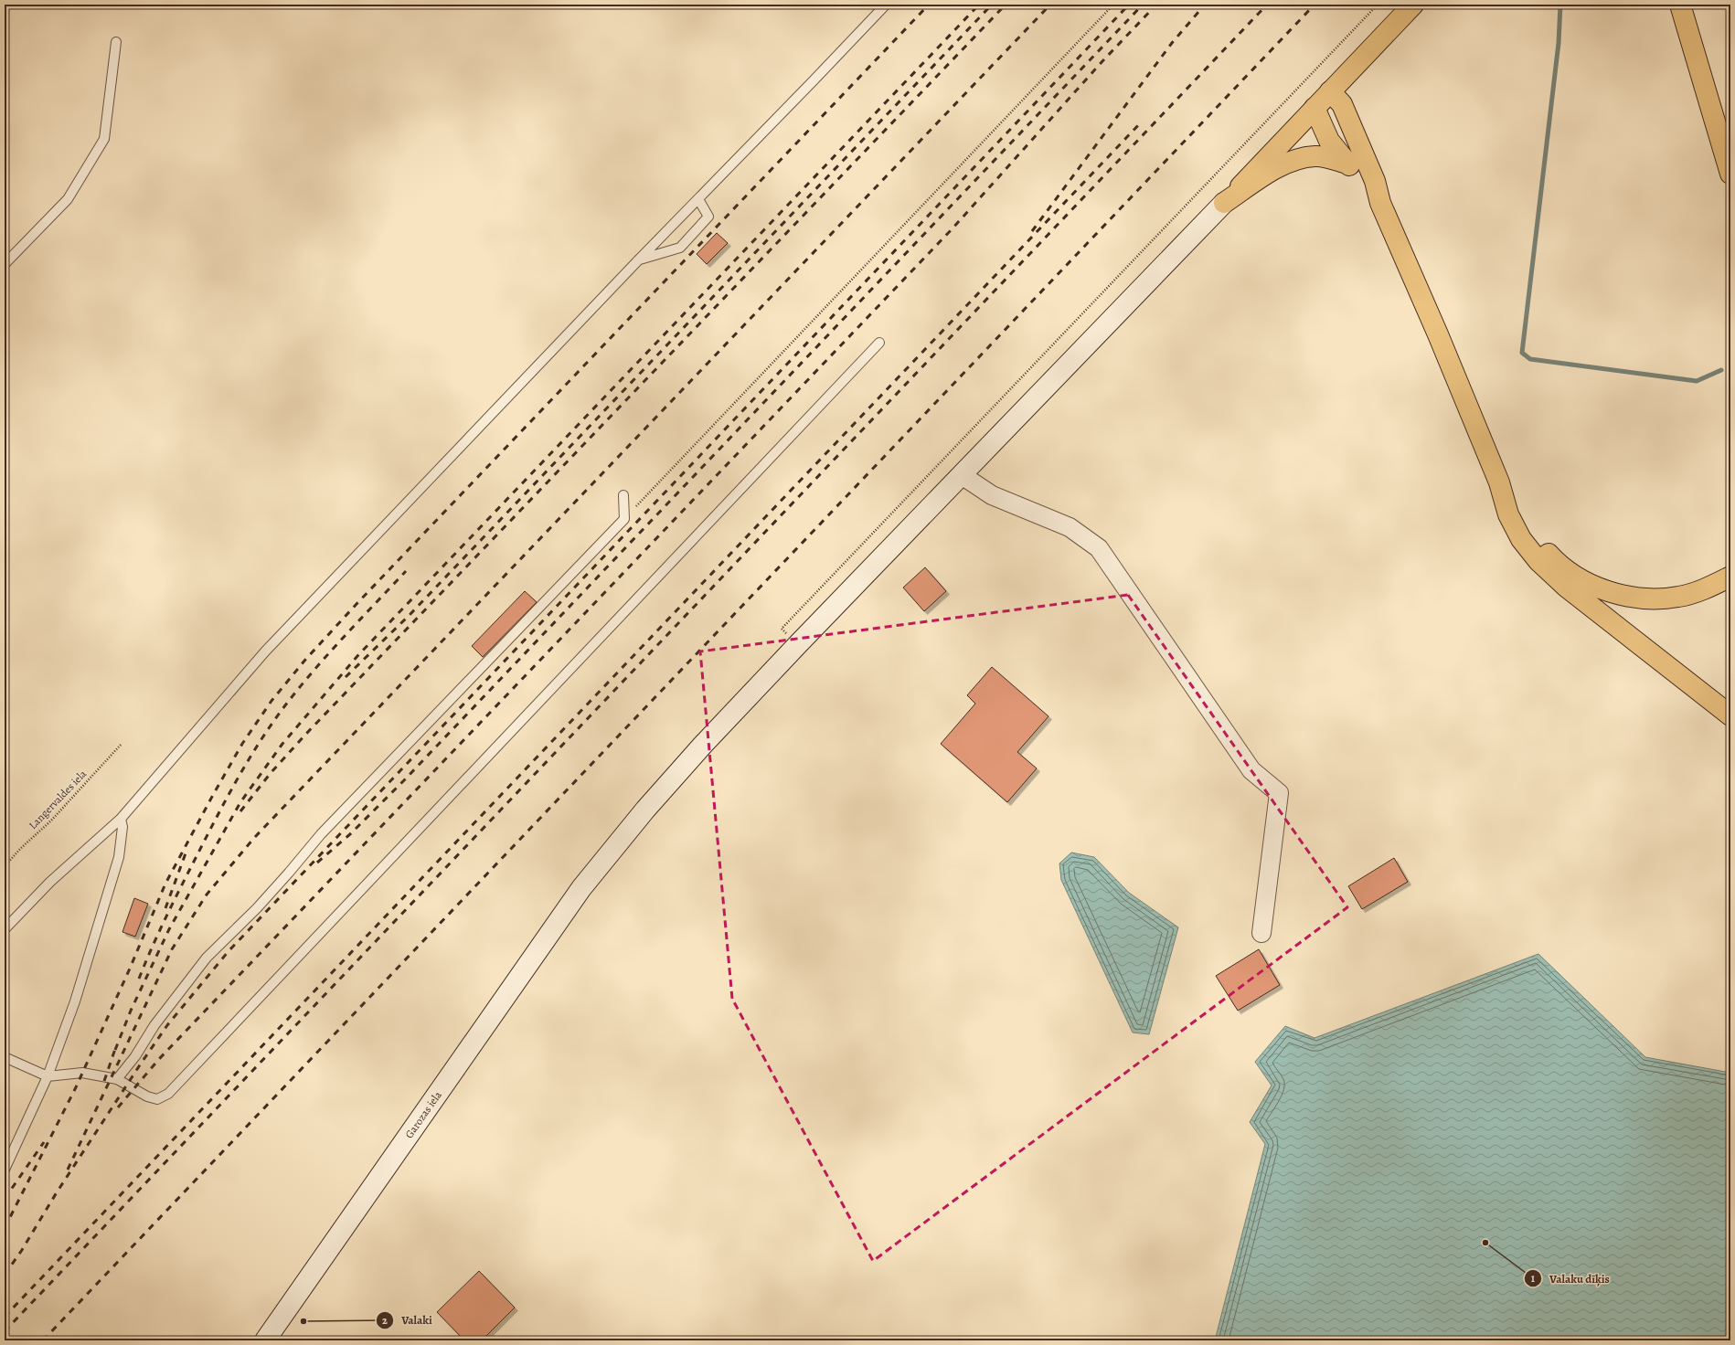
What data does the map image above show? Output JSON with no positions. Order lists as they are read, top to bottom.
{
  "streets": {
    "main road": ["Garozas iela"],
    "path": ["Langervaldes iela"]
  },
  "places": ["Valaku dīķis", "Valaki"]
}
